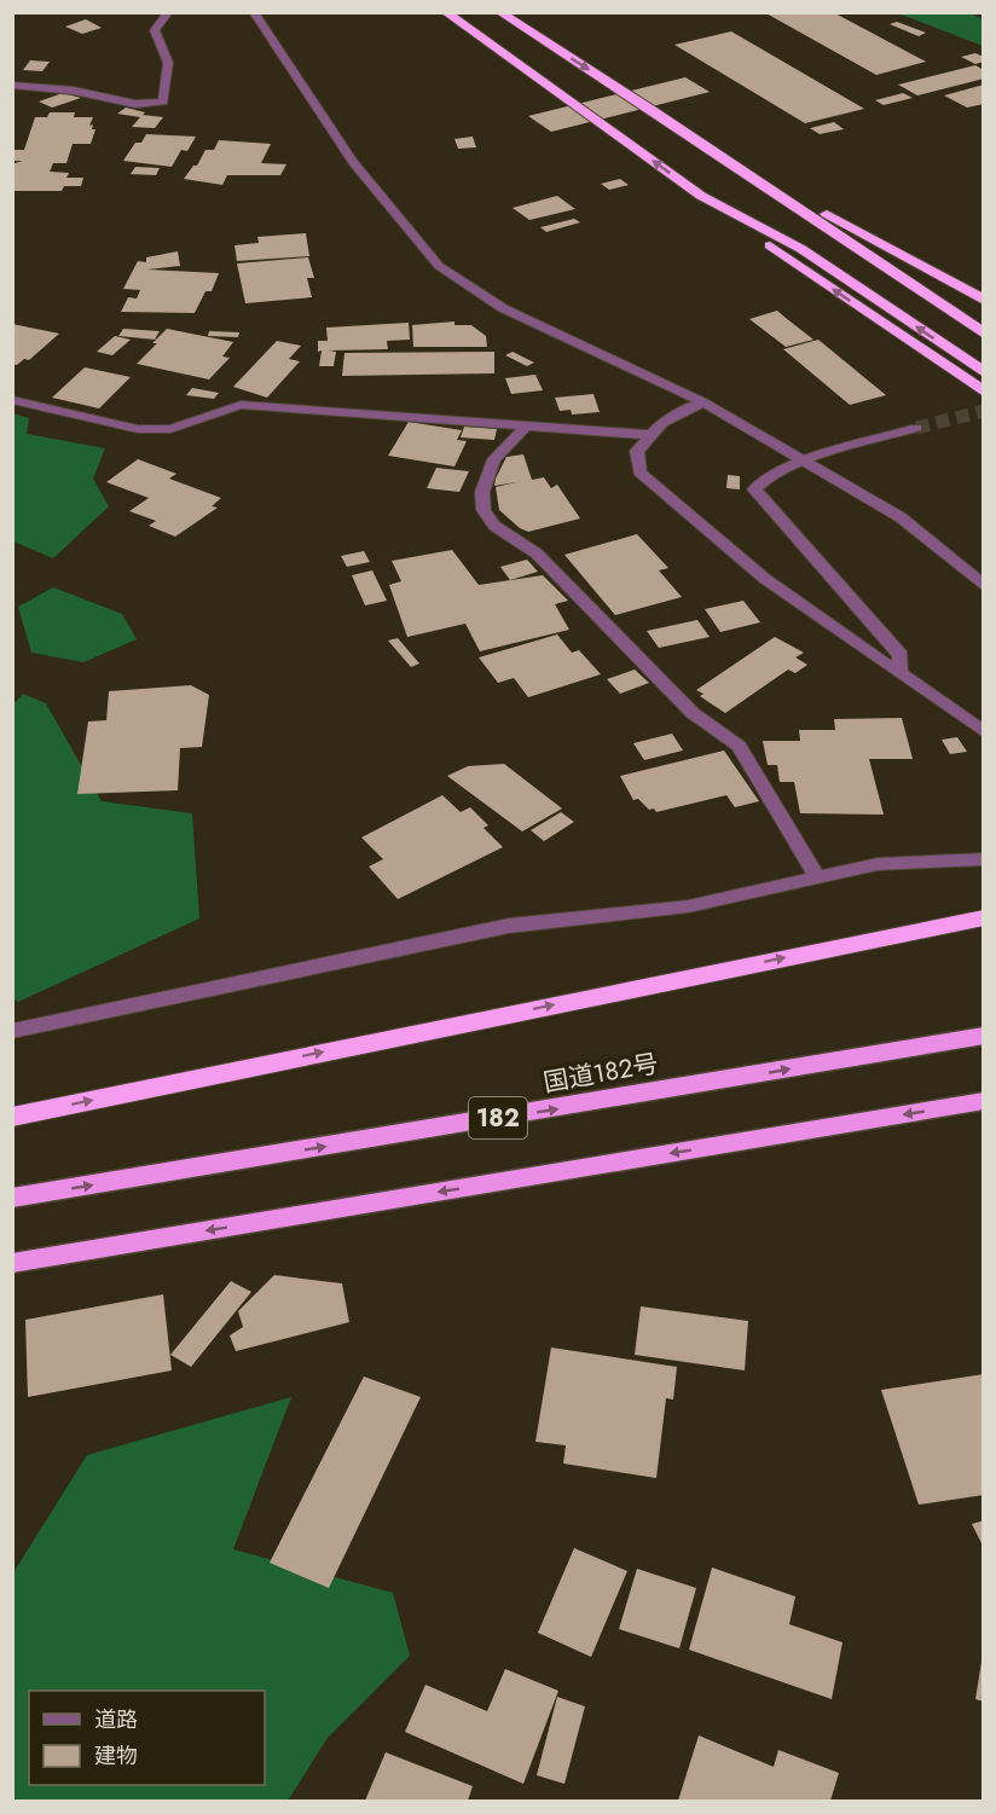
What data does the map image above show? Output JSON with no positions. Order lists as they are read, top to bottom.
{
  "streets": {
    "highway": ["国道182号", "182"]
  },
  "legend": ["道路", "建物"]
}
